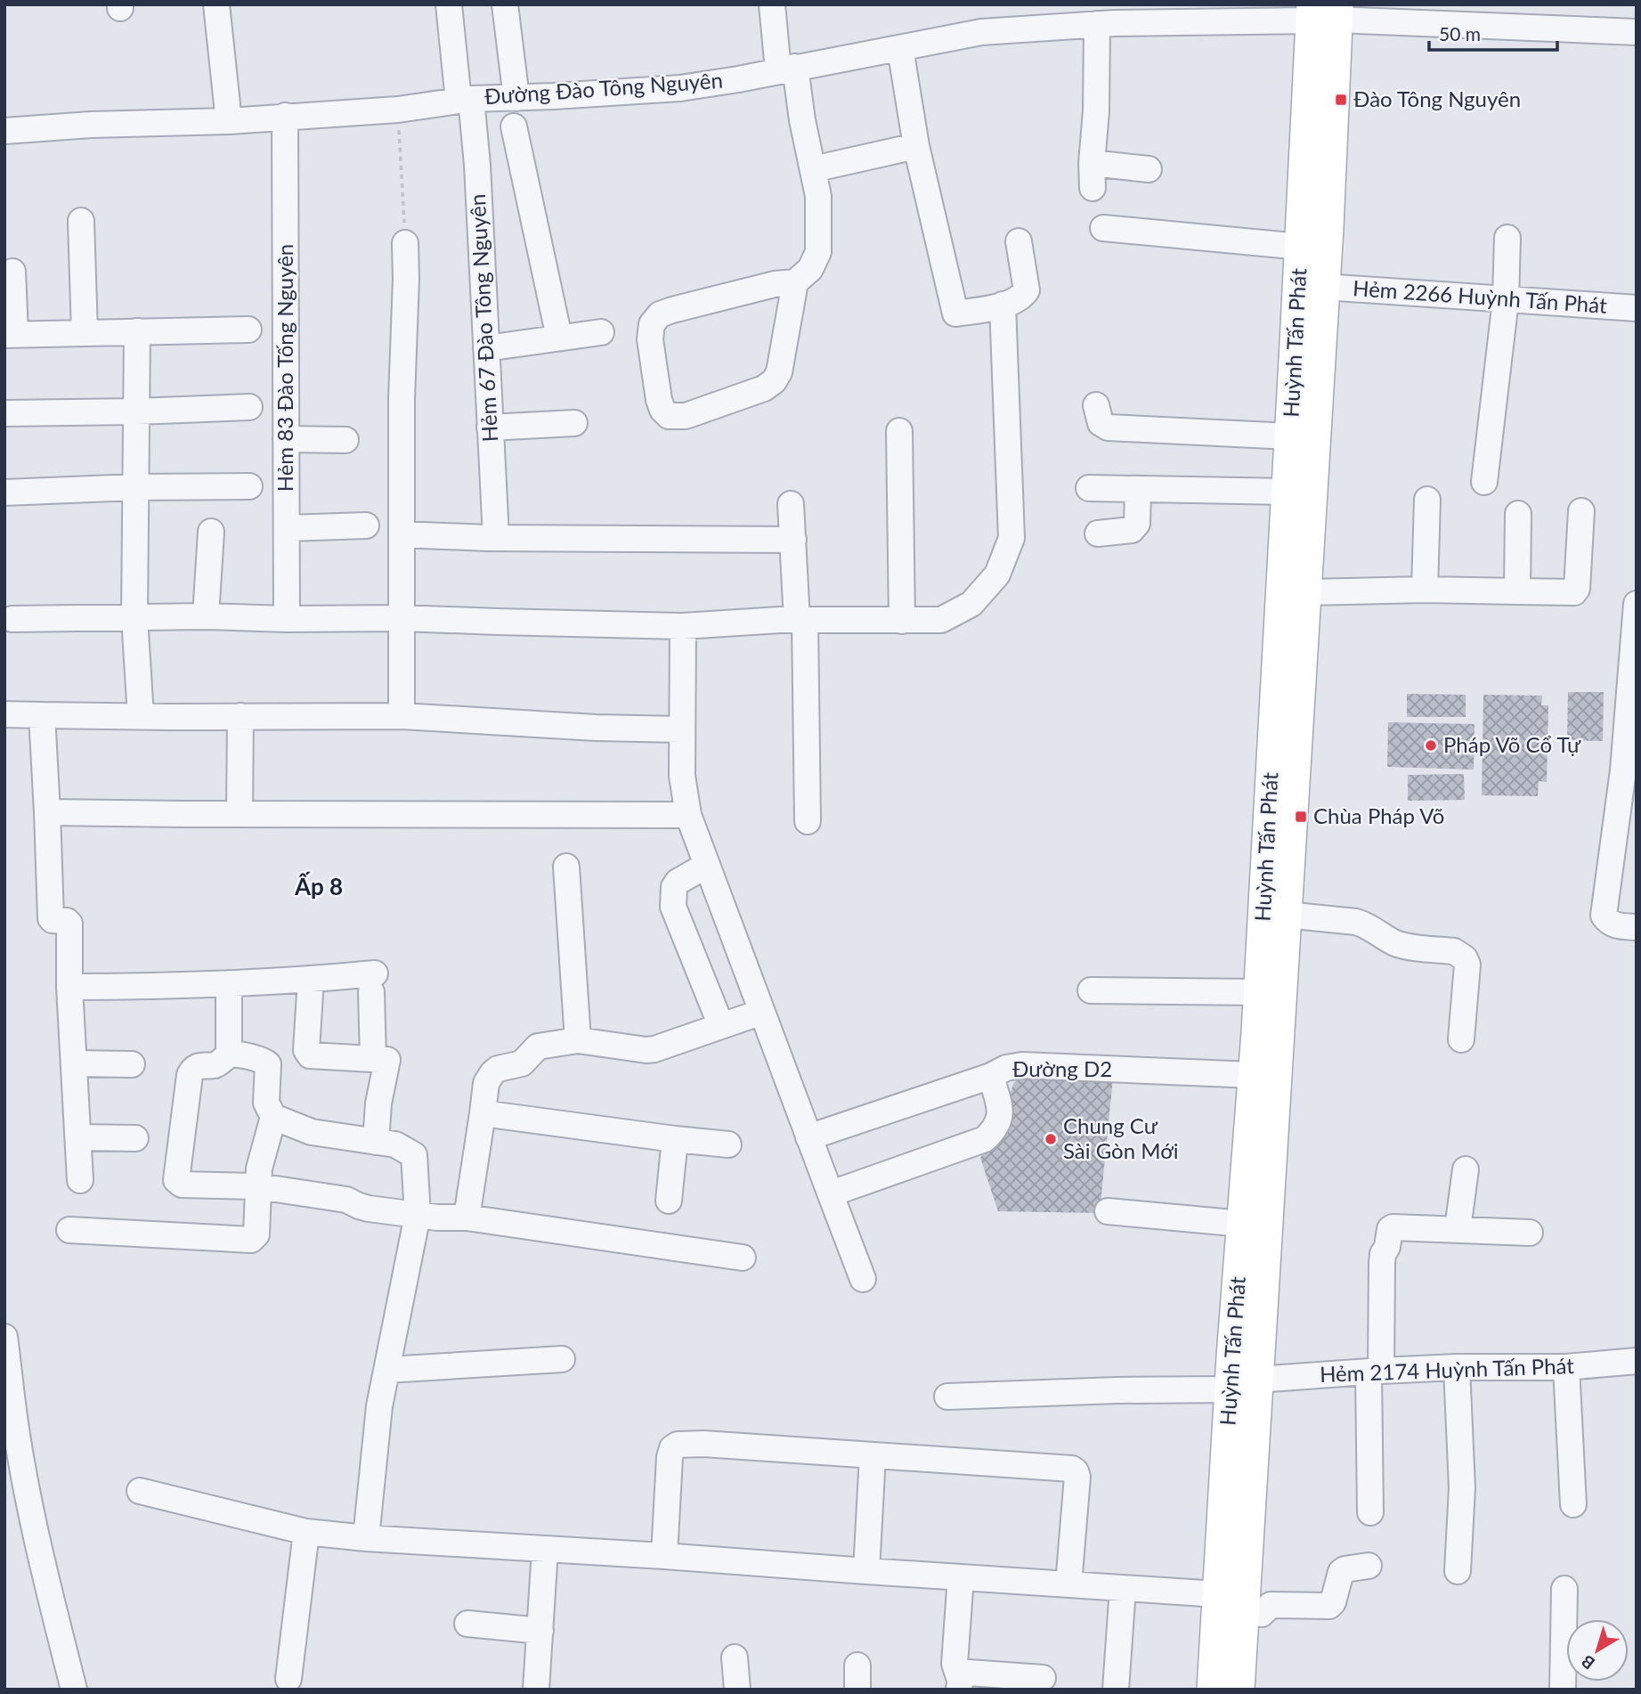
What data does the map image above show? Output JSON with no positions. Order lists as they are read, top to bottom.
{
  "streets": {
    "main road": ["Huỳnh Tấn Phát"],
    "street": [
      "Đường Đào Tông Nguyên",
      "Hẻm 2266 Huỳnh Tấn Phát",
      "Hẻm 67 Đào Tông Nguyên",
      "Hẻm 83 Đào Tống Nguyên",
      "Đường D2",
      "Hẻm 2174 Huỳnh Tấn Phát"
    ]
  },
  "crossings": [
    ["Đường Đào Tông Nguyên", "Hẻm 67 Đào Tông Nguyên"],
    ["Đường Đào Tông Nguyên", "Huỳnh Tấn Phát"],
    ["Đường Đào Tông Nguyên", "Hẻm 83 Đào Tống Nguyên"],
    ["Hẻm 2266 Huỳnh Tấn Phát", "Huỳnh Tấn Phát"],
    ["Huỳnh Tấn Phát", "Đường D2"],
    ["Huỳnh Tấn Phát", "Hẻm 2174 Huỳnh Tấn Phát"]
  ],
  "districts": ["Ấp 8"],
  "places": {
    "transit": ["Đào Tông Nguyên", "Chùa Pháp Võ"],
    "other": ["Pháp Võ Cổ Tự", "Chung Cư Sài Gòn Mới"]
  },
  "scale_bar": "50 m",
  "north": "bottom left"
}
